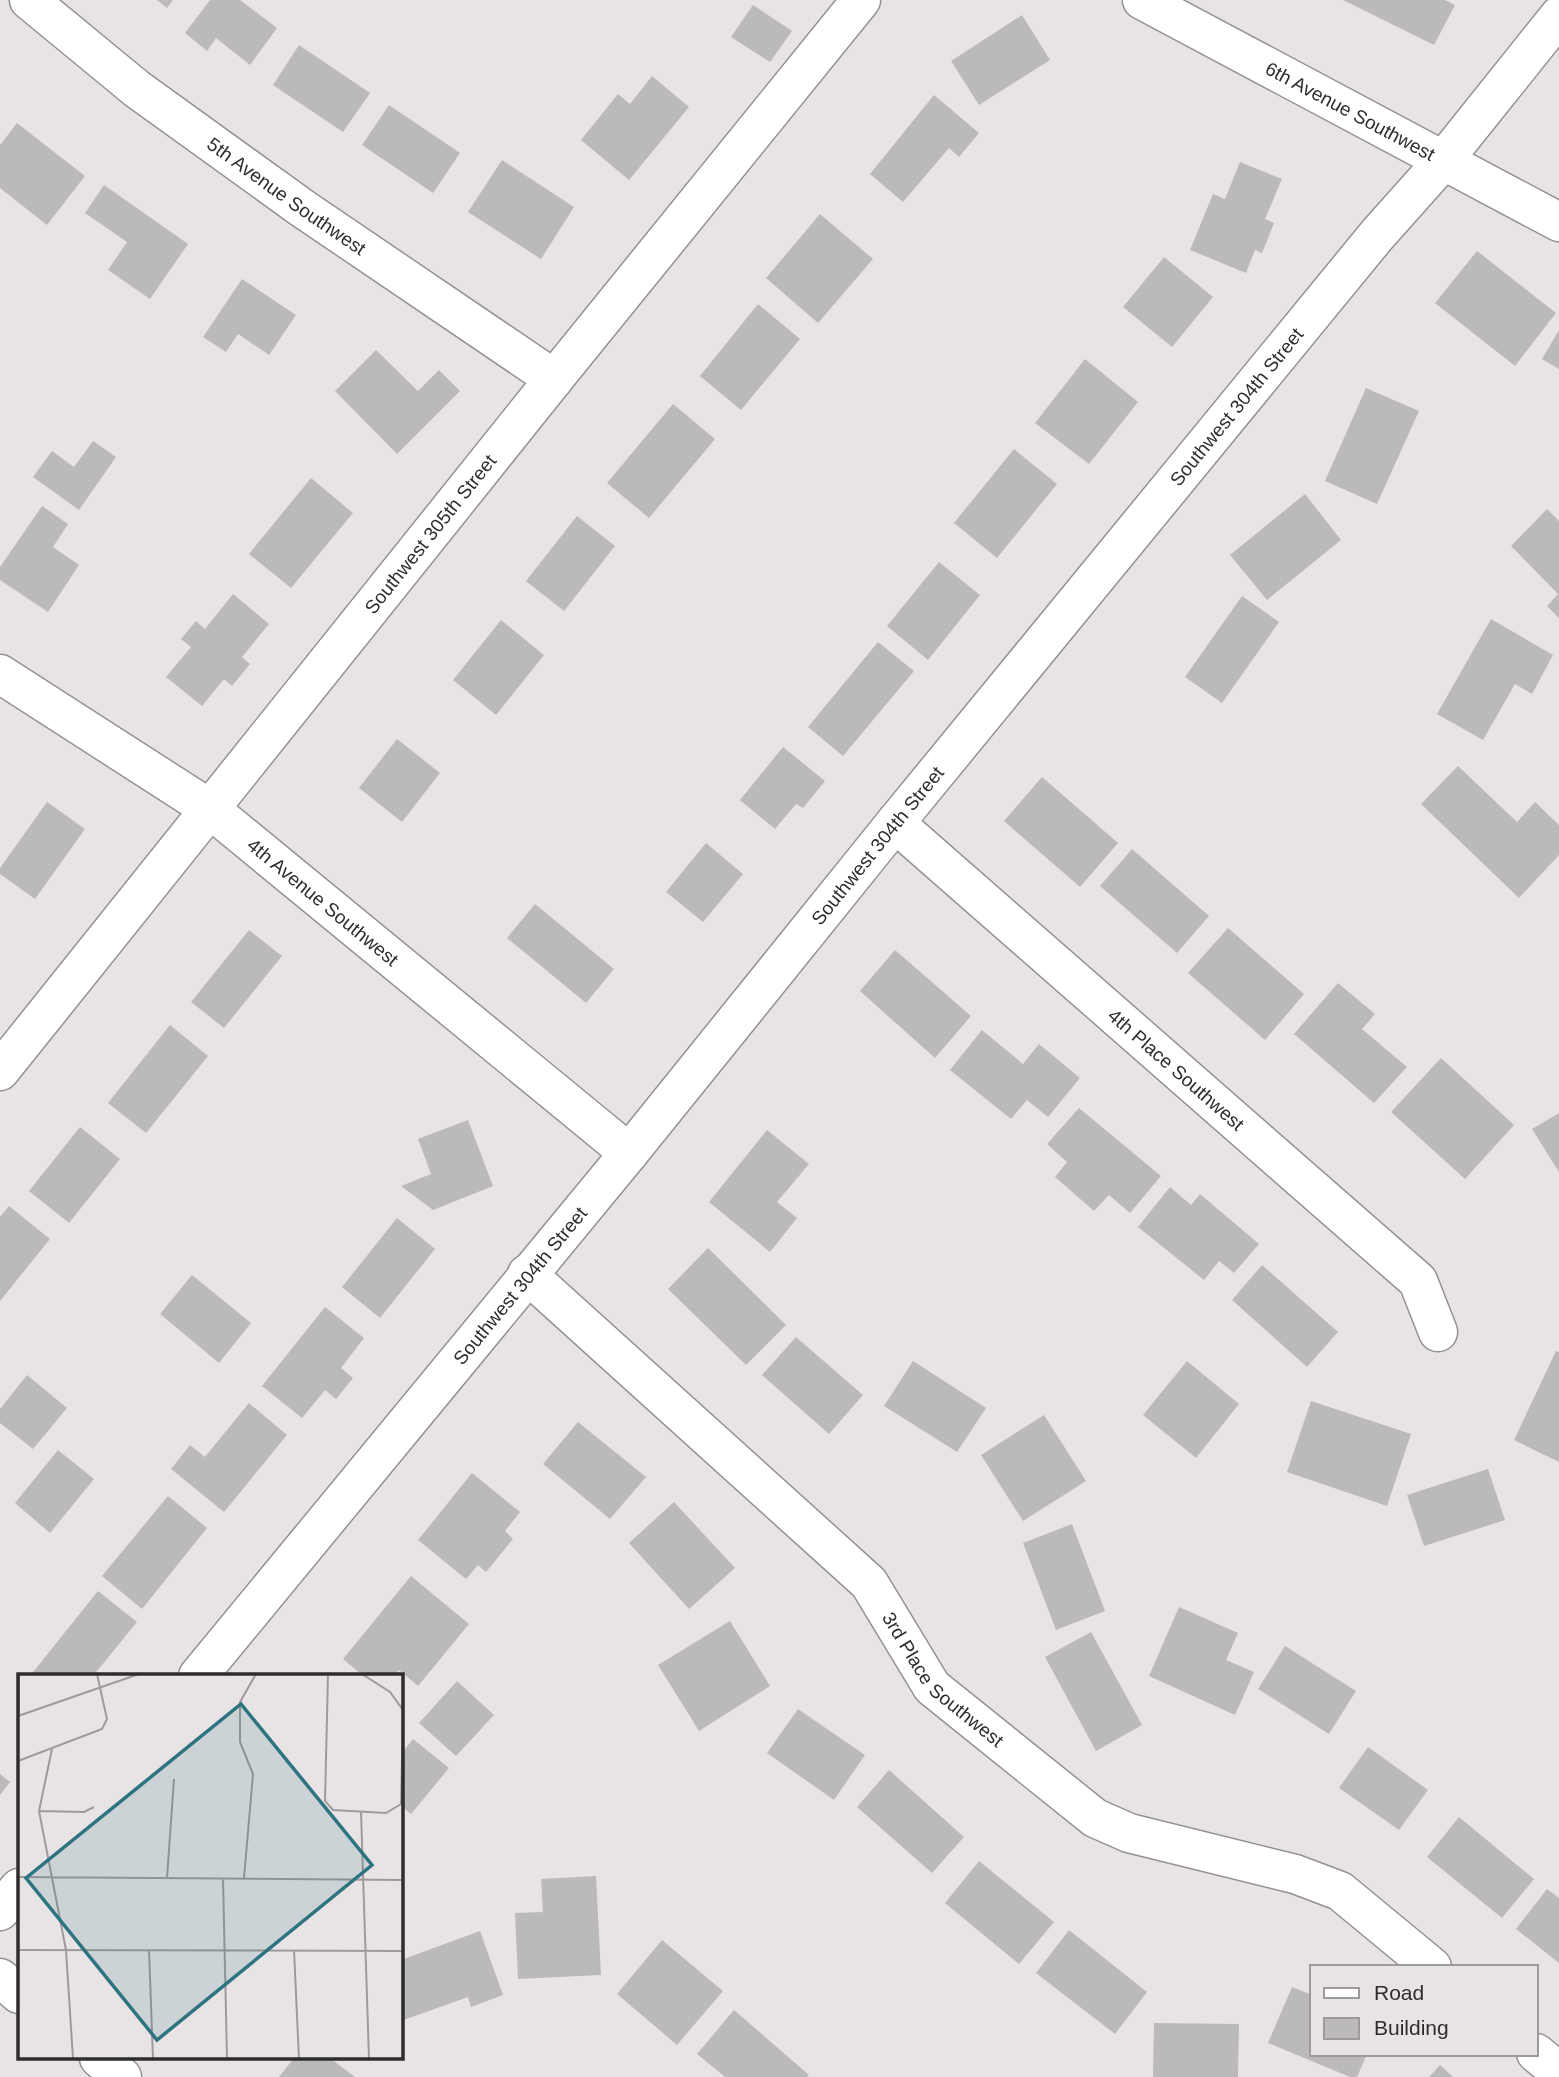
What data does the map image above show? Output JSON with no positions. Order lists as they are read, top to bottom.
{
  "streets": {
    "street": [
      "6th Avenue Southwest",
      "5th Avenue Southwest",
      "Southwest 304th Street",
      "Southwest 305th Street",
      "4th Avenue Southwest",
      "4th Place Southwest",
      "3rd Place Southwest"
    ]
  },
  "crossings": [
    ["6th Avenue Southwest", "Southwest 304th Street"],
    ["5th Avenue Southwest", "Southwest 305th Street"],
    ["Southwest 304th Street", "4th Avenue Southwest"],
    ["Southwest 304th Street", "4th Place Southwest"],
    ["Southwest 304th Street", "3rd Place Southwest"],
    ["Southwest 305th Street", "4th Avenue Southwest"]
  ],
  "legend": ["Road", "Building"]
}
